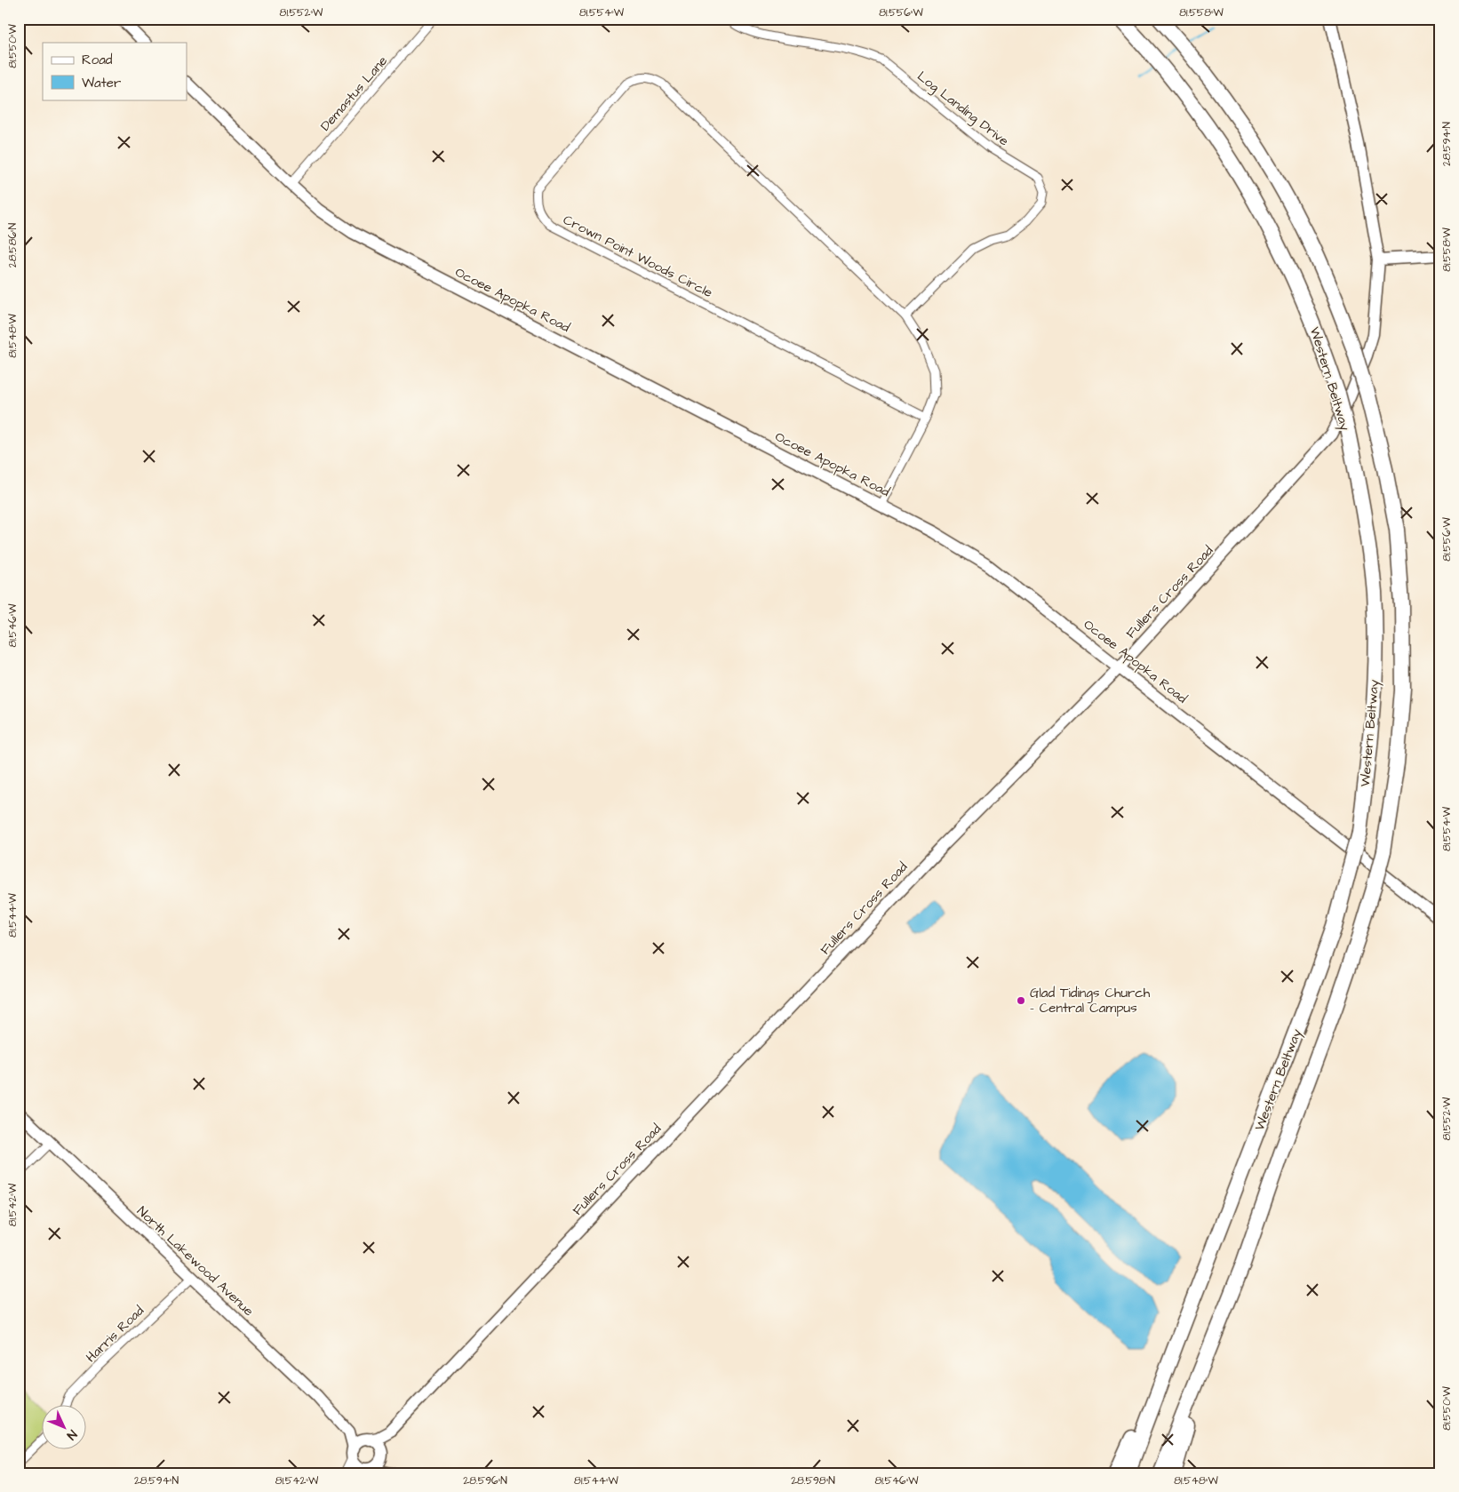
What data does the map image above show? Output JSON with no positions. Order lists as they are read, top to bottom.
{
  "streets": {
    "highway": ["Western Beltway"],
    "street": [
      "Demastus Lane",
      "Log Landing Drive",
      "Crown Point Woods Circle",
      "Ocoee Apopka Road",
      "Fullers Cross Road",
      "North Lakewood Avenue",
      "Harris Road"
    ]
  },
  "crossings": [
    ["Demastus Lane", "Ocoee Apopka Road"],
    ["Log Landing Drive", "Crown Point Woods Circle"],
    ["Crown Point Woods Circle", "Ocoee Apopka Road"],
    ["Ocoee Apopka Road", "Fullers Cross Road"],
    ["Western Beltway", "Fullers Cross Road"],
    ["Fullers Cross Road", "North Lakewood Avenue"],
    ["North Lakewood Avenue", "Harris Road"]
  ],
  "places": ["Glad Tidings Church - Central Campus"],
  "legend": ["Road", "Water"],
  "north": "bottom right",
  "coordinates": [
    "81.552°W",
    "81.554°W",
    "81.556°W",
    "81.558°W",
    "81.550°W",
    "28.594°N",
    "28.586°N",
    "81.548°W",
    "81.546°W",
    "81.544°W",
    "81.542°W",
    "28.596°N",
    "28.598°N"
  ]
}
